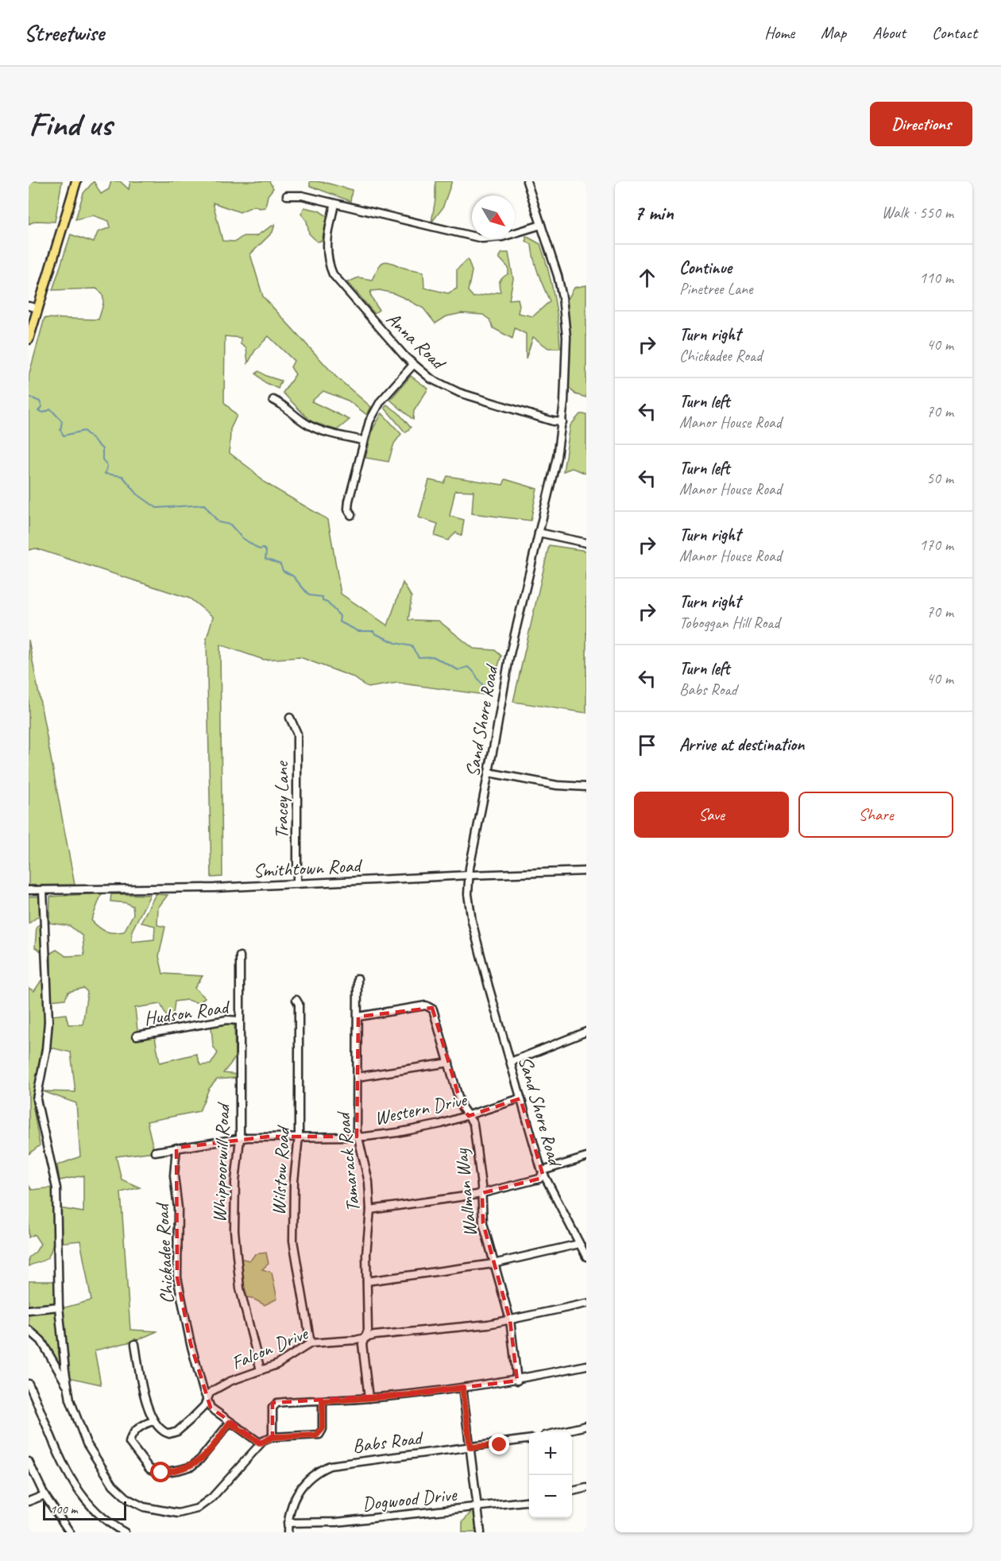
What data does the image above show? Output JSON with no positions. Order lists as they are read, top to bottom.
{
  "streets": {
    "street": [
      "Anna Road",
      "Sand Shore Road",
      "Tracey Lane",
      "Smithtown Road",
      "Hudson Road",
      "Western Drive",
      "Tamarack Road",
      "Whippoorwill Road",
      "Wilstow Road",
      "Wallman Way",
      "Chickadee Road",
      "Falcon Drive",
      "Babs Road",
      "Dogwood Drive"
    ]
  },
  "crossings": [
    ["Anna Road", "Sand Shore Road"],
    ["Sand Shore Road", "Smithtown Road"],
    ["Sand Shore Road", "Western Drive"],
    ["Tracey Lane", "Smithtown Road"],
    ["Hudson Road", "Whippoorwill Road"],
    ["Western Drive", "Tamarack Road"],
    ["Western Drive", "Whippoorwill Road"],
    ["Western Drive", "Wilstow Road"],
    ["Western Drive", "Wallman Way"],
    ["Western Drive", "Chickadee Road"],
    ["Tamarack Road", "Wallman Way"],
    ["Tamarack Road", "Falcon Drive"],
    ["Whippoorwill Road", "Falcon Drive"],
    ["Wilstow Road", "Falcon Drive"],
    ["Wallman Way", "Falcon Drive"],
    ["Chickadee Road", "Falcon Drive"],
    ["Babs Road", "Dogwood Drive"]
  ],
  "scale_bar": "100 m",
  "north": "bottom right",
  "page": {
    "header": "Streetwise",
    "nav": [
      "Home",
      "Map",
      "About",
      "Contact"
    ],
    "buttons": [
      "Directions",
      ["Save", "Share"]
    ],
    "title": "Find us",
    "heading": ["7 min", "Walk · 550 m"],
    "list": [
      ["Continue", "Pinetree Lane", "110 m"],
      ["Turn right", "Chickadee Road", "40 m"],
      ["Turn left", "Manor House Road", "70 m"],
      ["Turn left", "Manor House Road", "50 m"],
      ["Turn right", "Manor House Road", "170 m"],
      ["Turn right", "Toboggan Hill Road", "70 m"],
      ["Turn left", "Babs Road", "40 m"],
      "Arrive at destination"
    ],
    "map_buttons": ["+", "−"],
    "scale": "100 m"
  }
}
